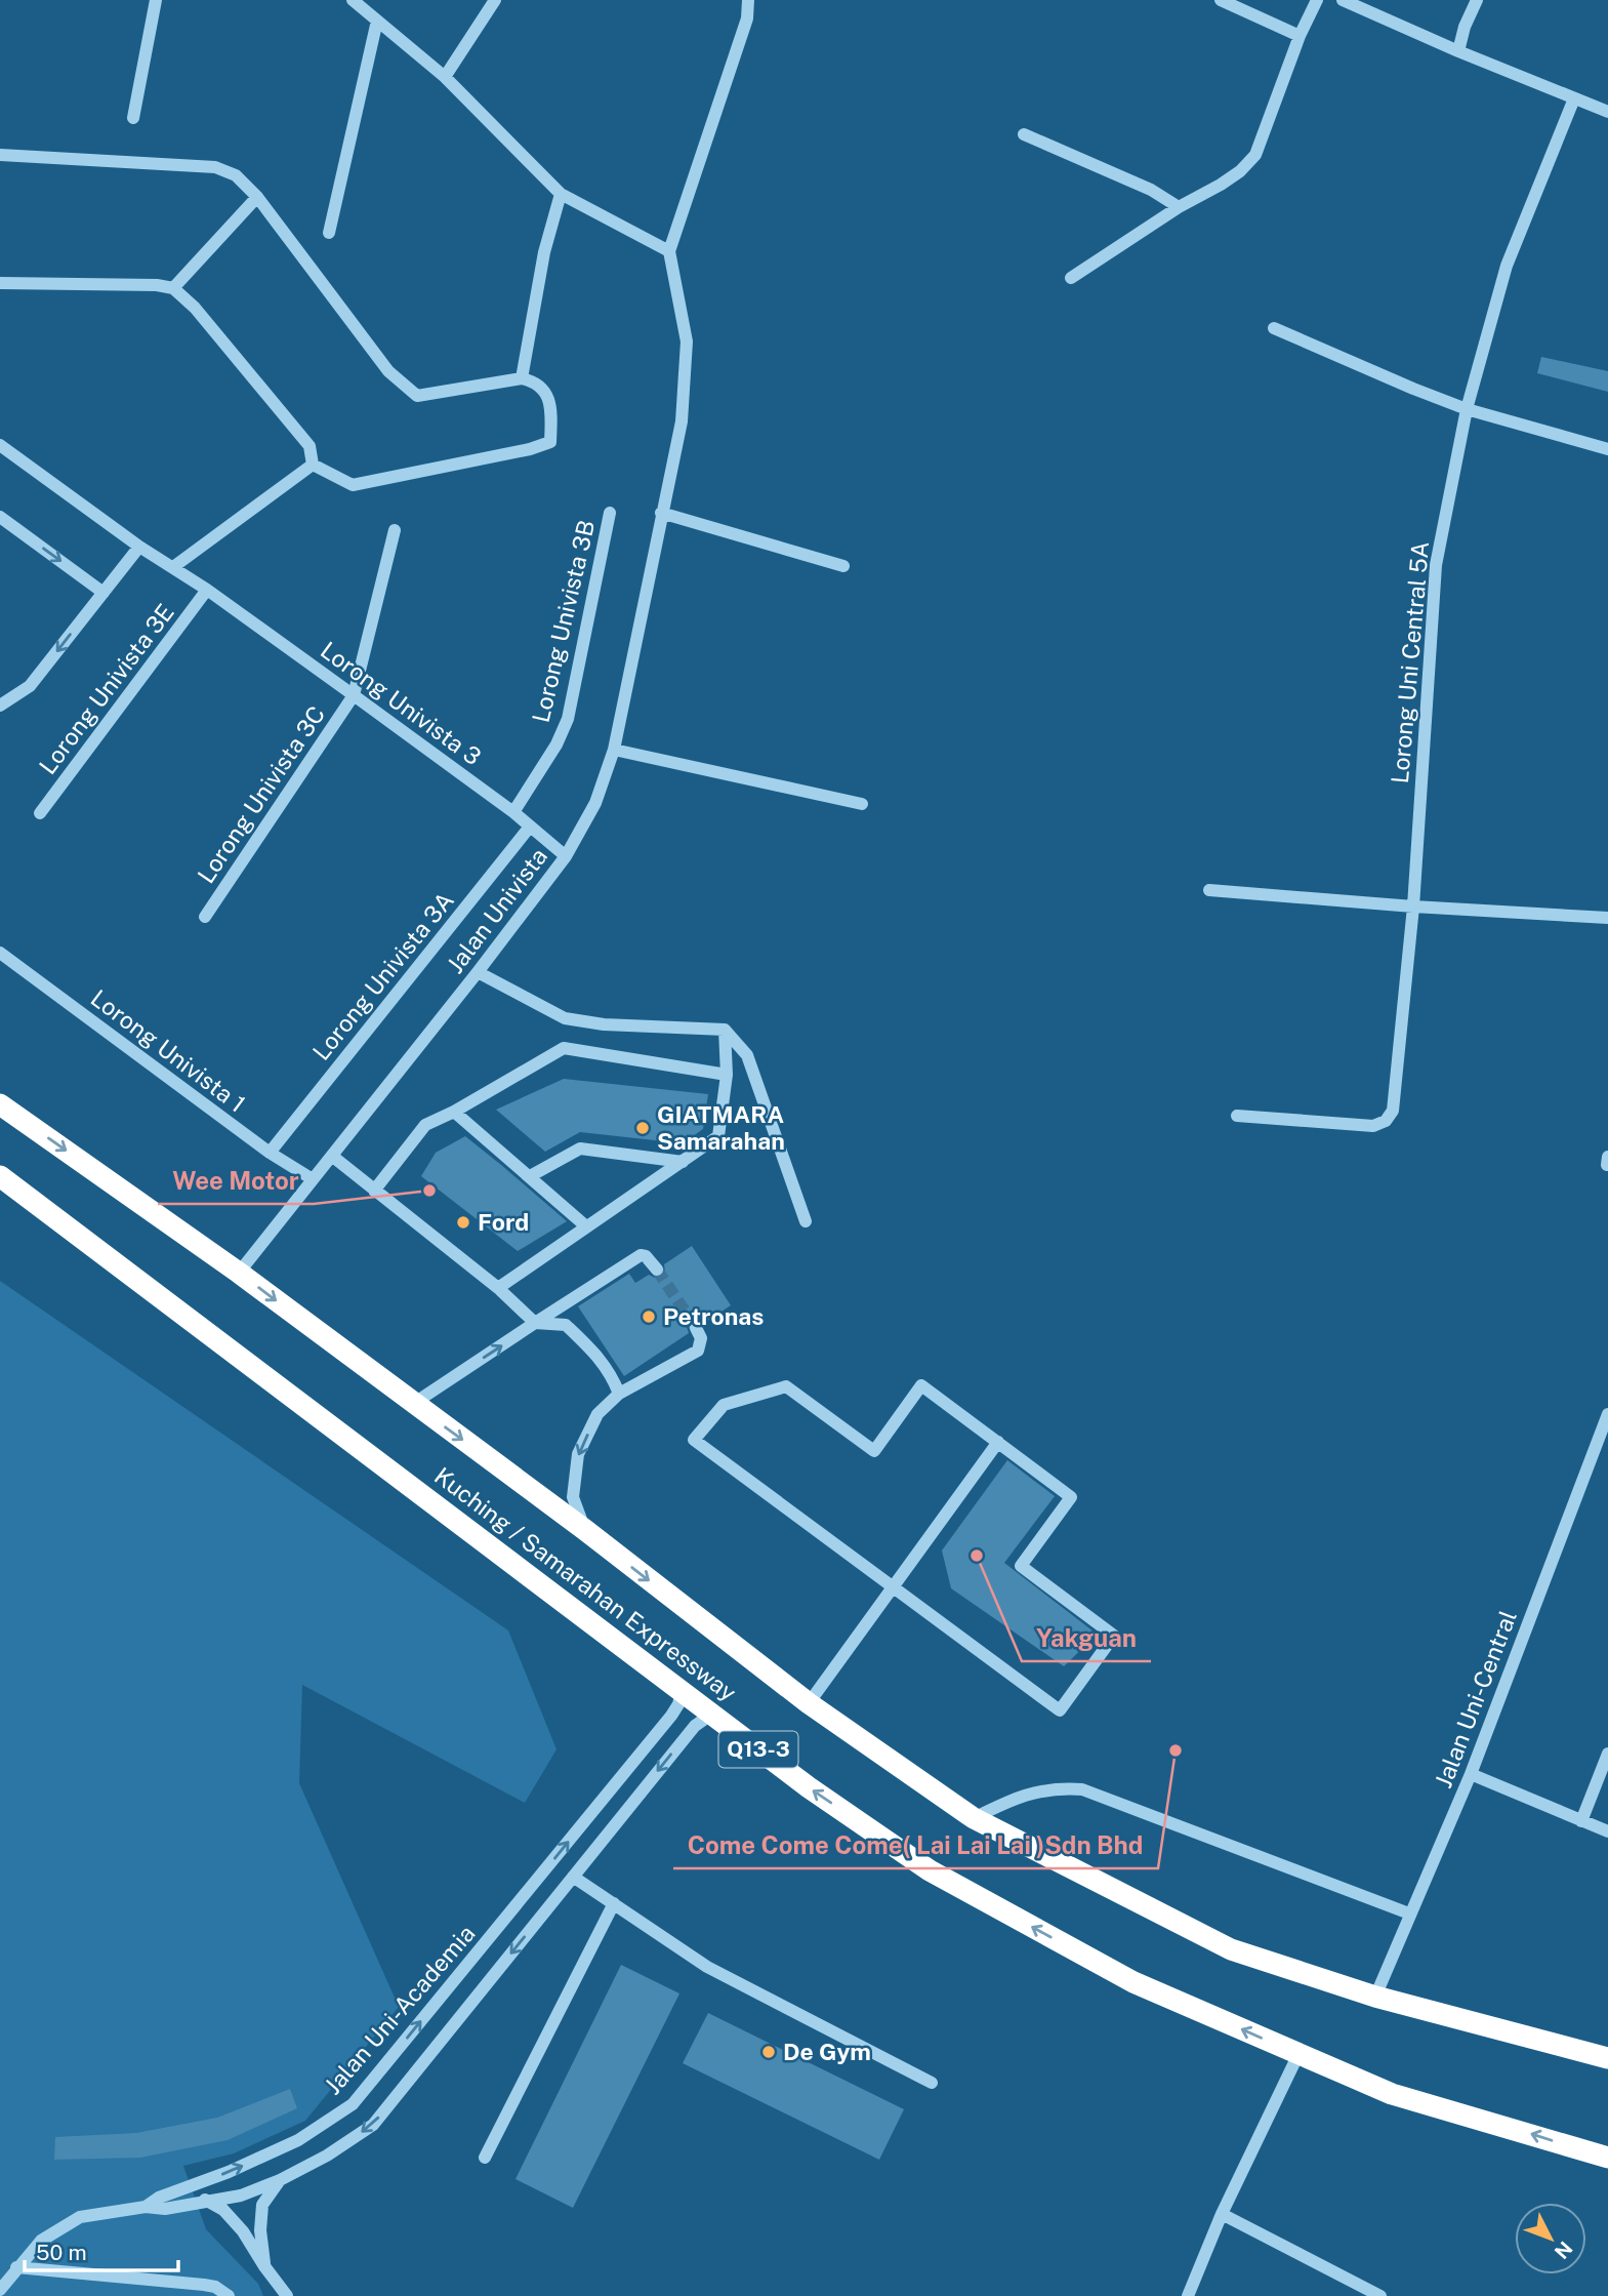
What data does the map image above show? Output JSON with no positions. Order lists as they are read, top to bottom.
{
  "streets": {
    "highway": ["Kuching / Samarahan Expressway", "Q13-3"],
    "street": [
      "Lorong Univista 3B",
      "Lorong Uni Central 5A",
      "Lorong Univista 3E",
      "Lorong Univista 3",
      "Lorong Univista 3C",
      "Jalan Univista",
      "Lorong Univista 3A",
      "Lorong Univista 1",
      "Jalan Uni-Central",
      "Jalan Uni-Academia"
    ]
  },
  "crossings": [
    ["Lorong Univista 3B", "Lorong Univista 3"],
    ["Lorong Univista 3E", "Lorong Univista 3"],
    ["Lorong Univista 3", "Lorong Univista 3C"],
    ["Lorong Univista 3", "Jalan Univista"],
    ["Lorong Univista 3", "Lorong Univista 3A"],
    ["Jalan Univista", "Lorong Univista 1"],
    ["Jalan Univista", "Kuching / Samarahan Expressway"],
    ["Lorong Univista 3A", "Lorong Univista 1"],
    ["Kuching / Samarahan Expressway", "Jalan Uni-Central"],
    ["Kuching / Samarahan Expressway", "Jalan Uni-Academia"]
  ],
  "places": [
    "GIATMARA Samarahan",
    "Wee Motor",
    "Ford",
    "Petronas",
    "Yakguan",
    "Come Come Come( Lai Lai Lai )Sdn Bhd",
    "De Gym"
  ],
  "scale_bar": "50 m",
  "north": "bottom right"
}
